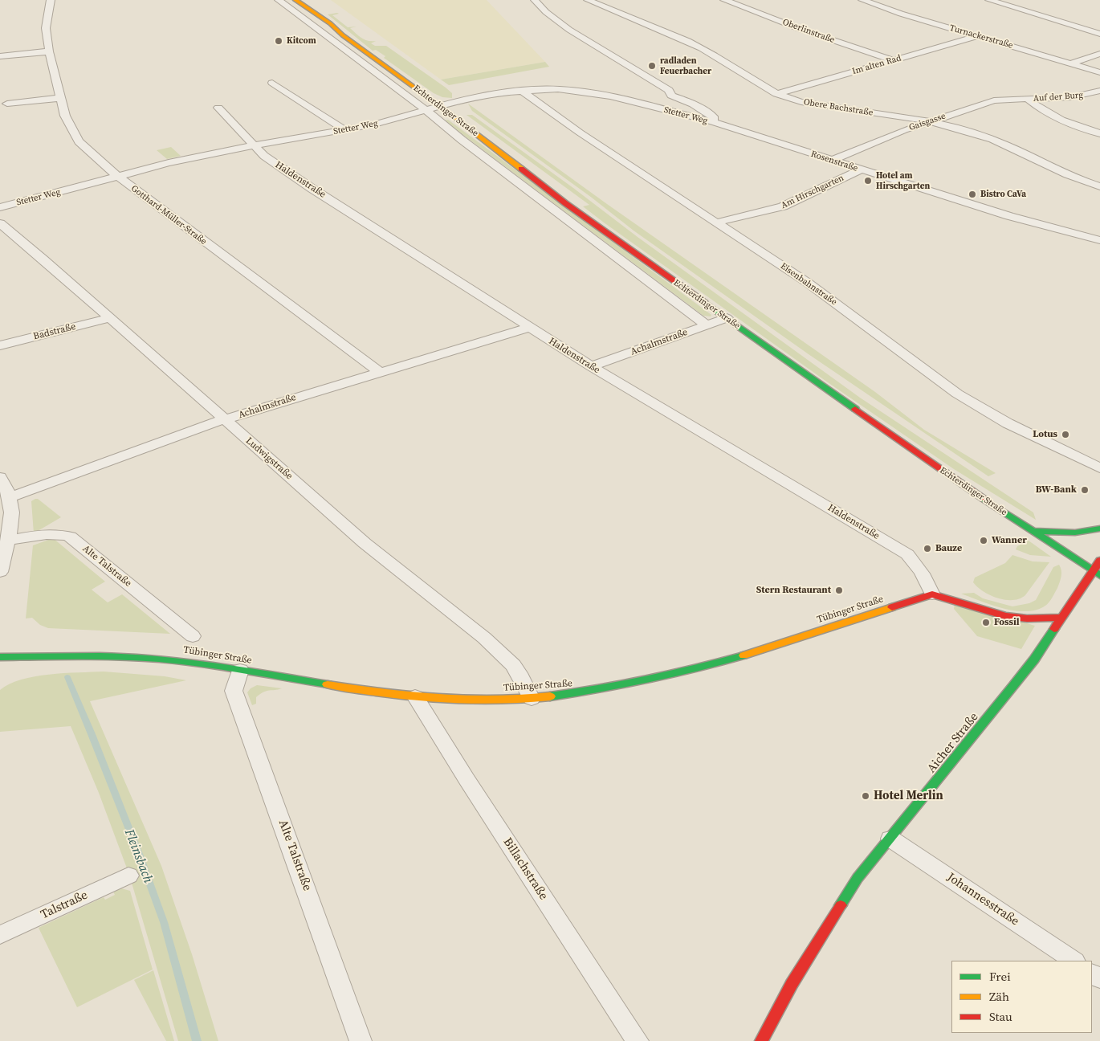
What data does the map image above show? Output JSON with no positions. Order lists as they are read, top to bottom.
{
  "streets": {
    "main road": ["Echterdinger Straße", "Tübinger Straße", "Aicher Straße"],
    "street": [
      "Oberlinstraße",
      "Turnackerstraße",
      "Im alten Rad",
      "Auf der Burg",
      "Obere Bachstraße",
      "Stetter Weg",
      "Gaisgasse",
      "Rosenstraße",
      "Haldenstraße",
      "Am Hirschgarten",
      "Gotthard-Müller-Straße",
      "Eisenbahnstraße",
      "Badstraße",
      "Achalmstraße",
      "Ludwigstraße",
      "Alte Talstraße",
      "Billachstraße",
      "Johannesstraße",
      "Talstraße"
    ]
  },
  "crossings": [
    ["Oberlinstraße", "Im alten Rad"],
    ["Turnackerstraße", "Im alten Rad"],
    ["Im alten Rad", "Obere Bachstraße"],
    ["Auf der Burg", "Gaisgasse"],
    ["Obere Bachstraße", "Gaisgasse"],
    ["Echterdinger Straße", "Stetter Weg"],
    ["Echterdinger Straße", "Achalmstraße"],
    ["Echterdinger Straße", "Aicher Straße"],
    ["Stetter Weg", "Rosenstraße"],
    ["Stetter Weg", "Haldenstraße"],
    ["Stetter Weg", "Gotthard-Müller-Straße"],
    ["Stetter Weg", "Eisenbahnstraße"],
    ["Gaisgasse", "Rosenstraße"],
    ["Rosenstraße", "Am Hirschgarten"],
    ["Haldenstraße", "Achalmstraße"],
    ["Haldenstraße", "Tübinger Straße"],
    ["Am Hirschgarten", "Eisenbahnstraße"],
    ["Gotthard-Müller-Straße", "Achalmstraße"],
    ["Badstraße", "Ludwigstraße"],
    ["Achalmstraße", "Ludwigstraße"],
    ["Ludwigstraße", "Tübinger Straße"],
    ["Alte Talstraße", "Tübinger Straße"],
    ["Tübinger Straße", "Aicher Straße"],
    ["Tübinger Straße", "Billachstraße"],
    ["Aicher Straße", "Johannesstraße"]
  ],
  "water": ["Fleinsbach"],
  "places": [
    "Kitcom",
    "radladen Feuerbacher",
    "Hotel am Hirschgarten",
    "Bistro CaVa",
    "Lotus",
    "BW-Bank",
    "Wanner",
    "Bauze",
    "Stern Restaurant",
    "Fossil",
    "Hotel Merlin"
  ],
  "legend": ["Frei", "Zäh", "Stau"]
}
